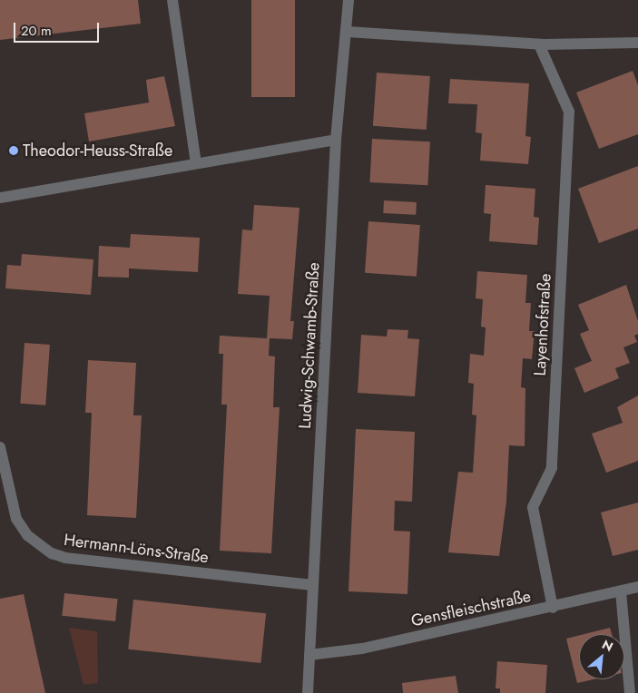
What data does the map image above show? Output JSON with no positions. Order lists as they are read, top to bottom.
{
  "streets": {
    "street": [
      "Layenhofstraße",
      "Ludwig-Schwamb-Straße",
      "Hermann-Löns-Straße",
      "Gensfleischstraße"
    ]
  },
  "crossings": [
    ["Layenhofstraße", "Gensfleischstraße"],
    ["Ludwig-Schwamb-Straße", "Hermann-Löns-Straße"],
    ["Ludwig-Schwamb-Straße", "Gensfleischstraße"]
  ],
  "places": ["Theodor-Heuss-Straße"],
  "scale_bar": "20 m",
  "north": "top right"
}
